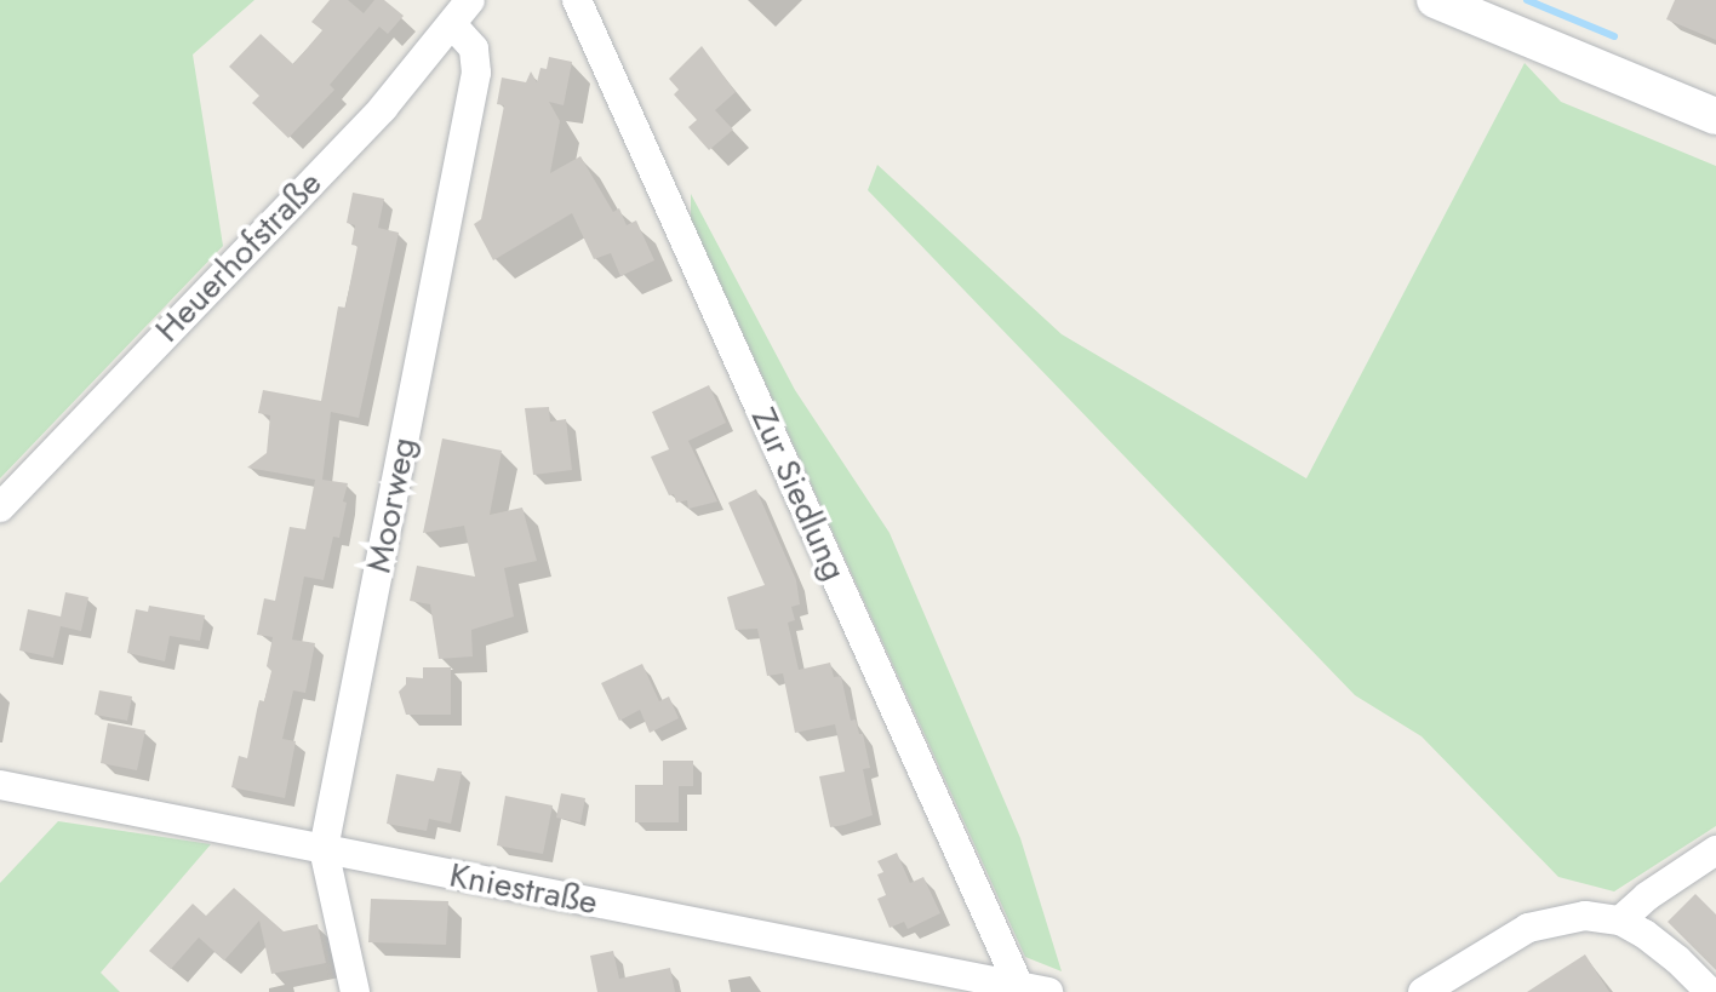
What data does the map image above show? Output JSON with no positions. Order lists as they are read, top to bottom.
{
  "streets": {
    "street": [
      "Heuerhofstraße",
      "Zur Siedlung",
      "Moorweg",
      "Kniestraße"
    ]
  },
  "crossings": [
    ["Heuerhofstraße", "Moorweg"],
    ["Zur Siedlung", "Kniestraße"],
    ["Moorweg", "Kniestraße"]
  ]
}
